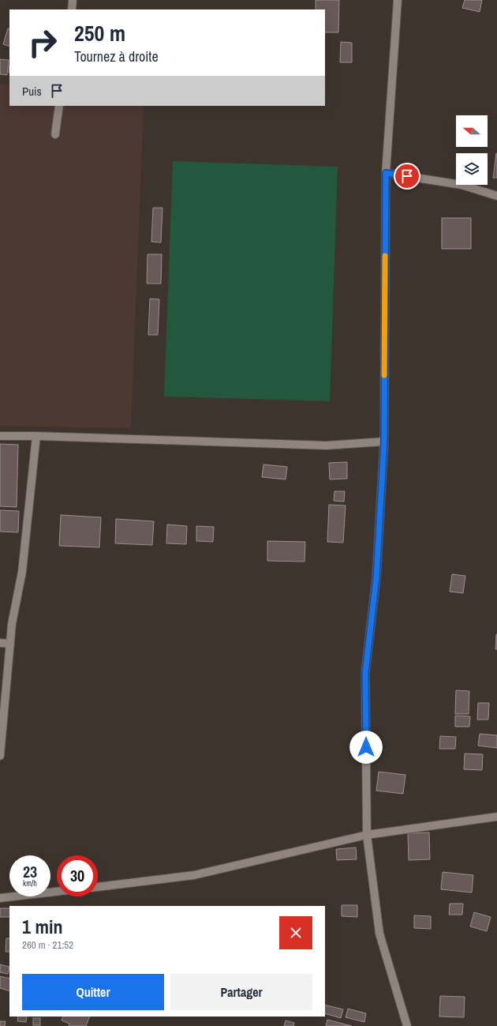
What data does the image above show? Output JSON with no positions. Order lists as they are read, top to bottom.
{
  "north": "left",
  "page": {
    "turn": ["250 m", "Tournez à droite"],
    "then": "Puis",
    "speed": "23 km/h",
    "limit": "30",
    "heading": ["1 min", "260 m · 21:52"],
    "buttons": ["Quitter", "Partager"]
  }
}
